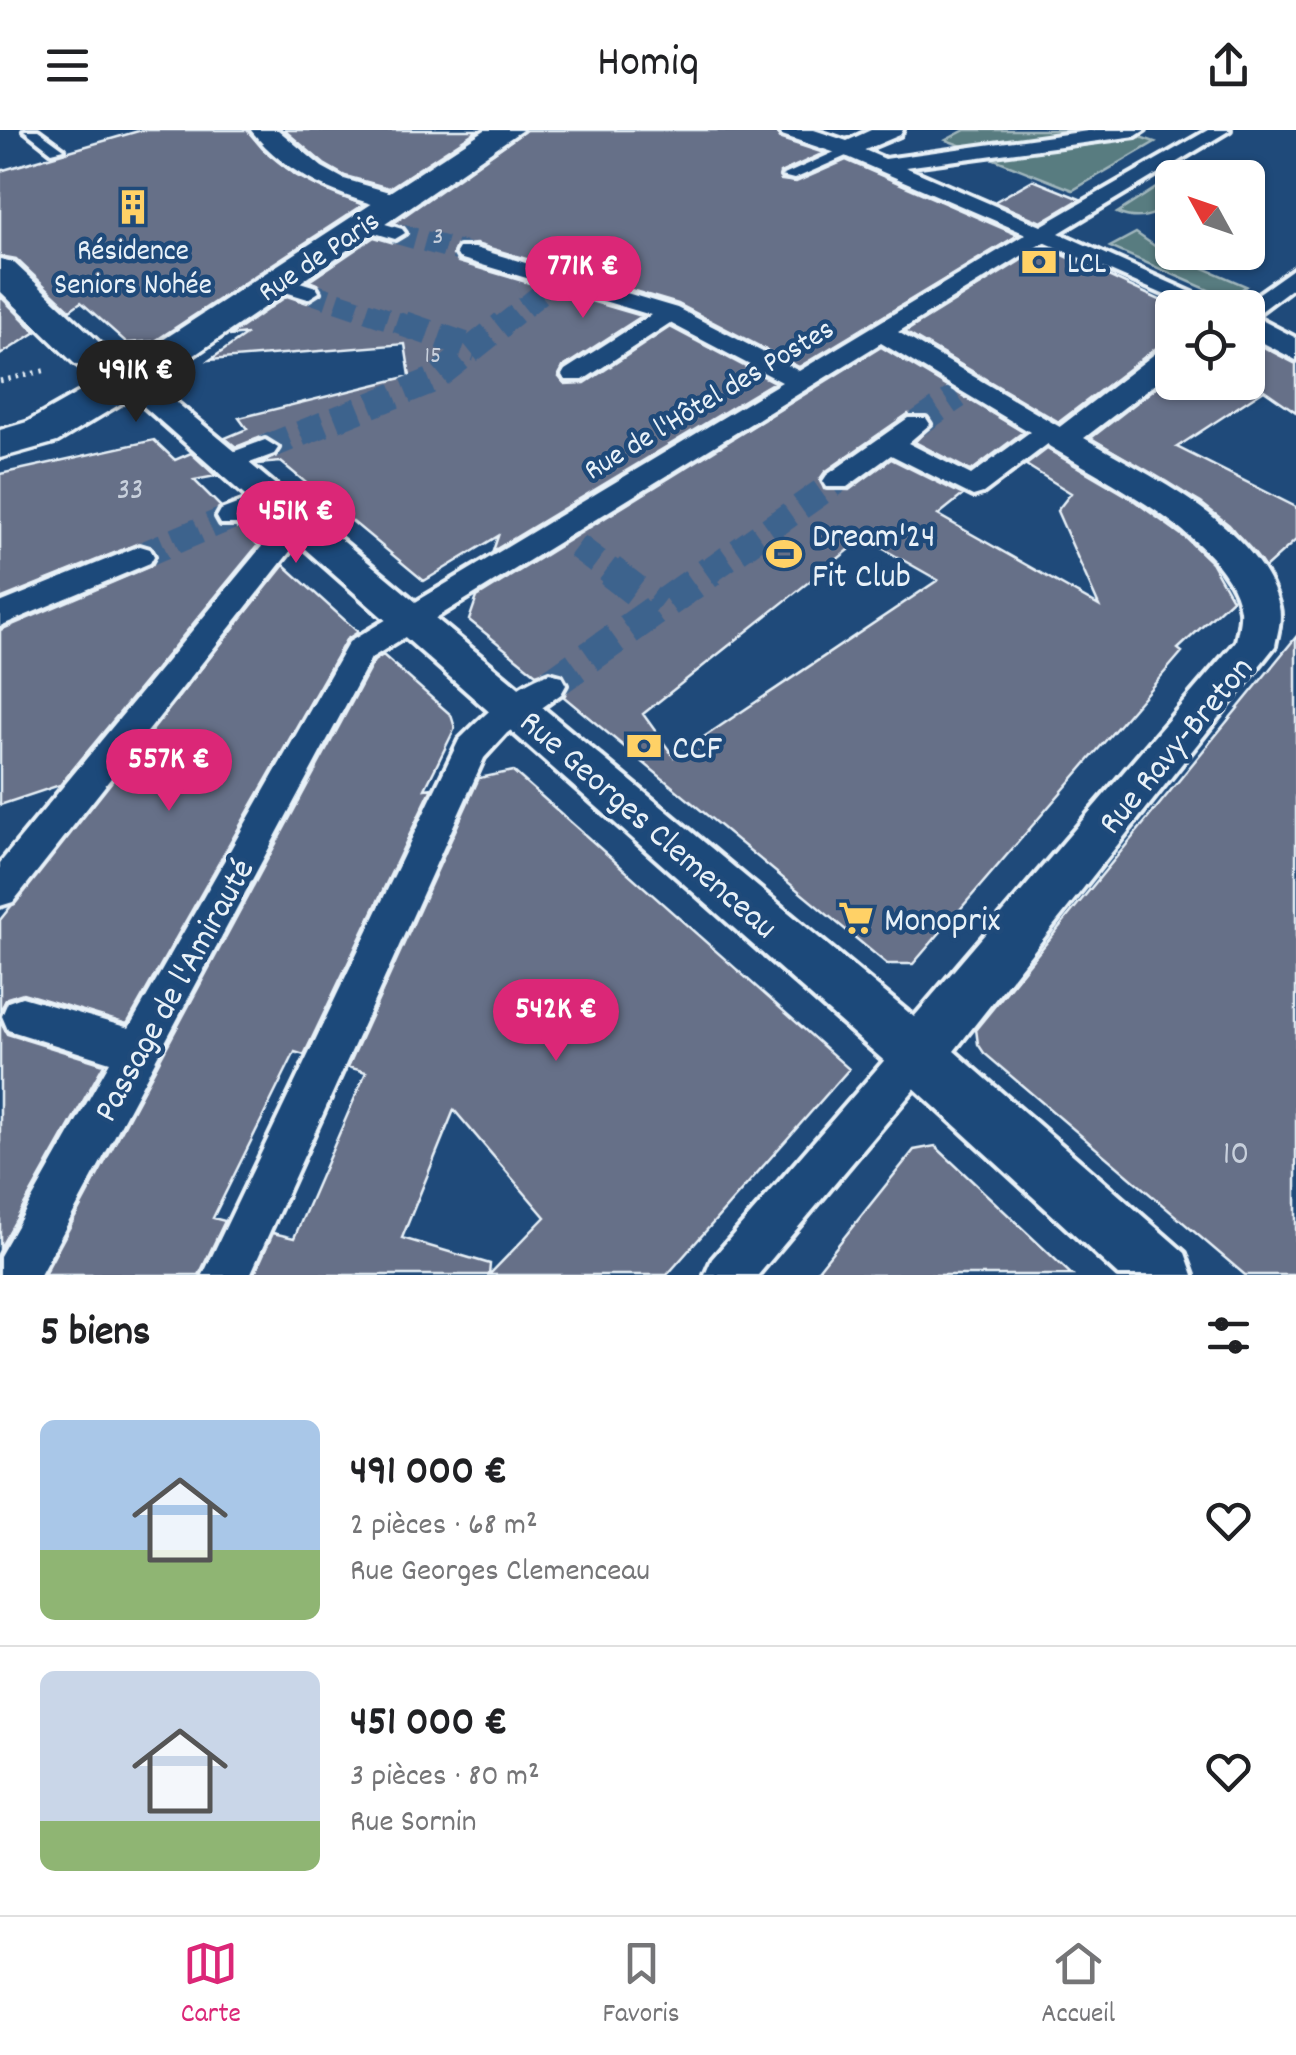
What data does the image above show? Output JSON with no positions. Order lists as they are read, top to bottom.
{
  "streets": {
    "street": [
      "Rue de Paris",
      "Rue de l'Hôtel des Postes",
      "Rue Ravy-Breton",
      "Rue Georges Clemenceau",
      "Passage de l'Amirauté"
    ]
  },
  "crossings": [
    ["Rue de Paris", "Rue Georges Clemenceau"],
    ["Rue de l'Hôtel des Postes", "Rue Ravy-Breton"],
    ["Rue de l'Hôtel des Postes", "Rue Georges Clemenceau"],
    ["Rue de l'Hôtel des Postes", "Passage de l'Amirauté"],
    ["Rue Ravy-Breton", "Rue Georges Clemenceau"],
    ["Rue Georges Clemenceau", "Passage de l'Amirauté"]
  ],
  "places": {
    "building": ["Résidence Seniors Nohée"],
    "bank": ["LCL", "CCF"],
    "sports": ["Dream'24 Fit Club"],
    "supermarket": ["Monoprix"]
  },
  "house_numbers": [
    "3",
    "15",
    "33",
    "10"
  ],
  "north": "top left",
  "page": {
    "header": "Homiq",
    "price": [
      "771K €",
      "491K €",
      "451K €",
      "557K €",
      "542K €"
    ],
    "heading": "5 biens",
    "list": [
      {
        "name": "491 000 €",
        "note": "2 pièces · 68 m² · Rue Georges Clemenceau"
      },
      {
        "name": "451 000 €",
        "note": "3 pièces · 80 m² · Rue Sornin"
      }
    ],
    "tabs": ["Carte", "Favoris", "Accueil"]
  }
}
